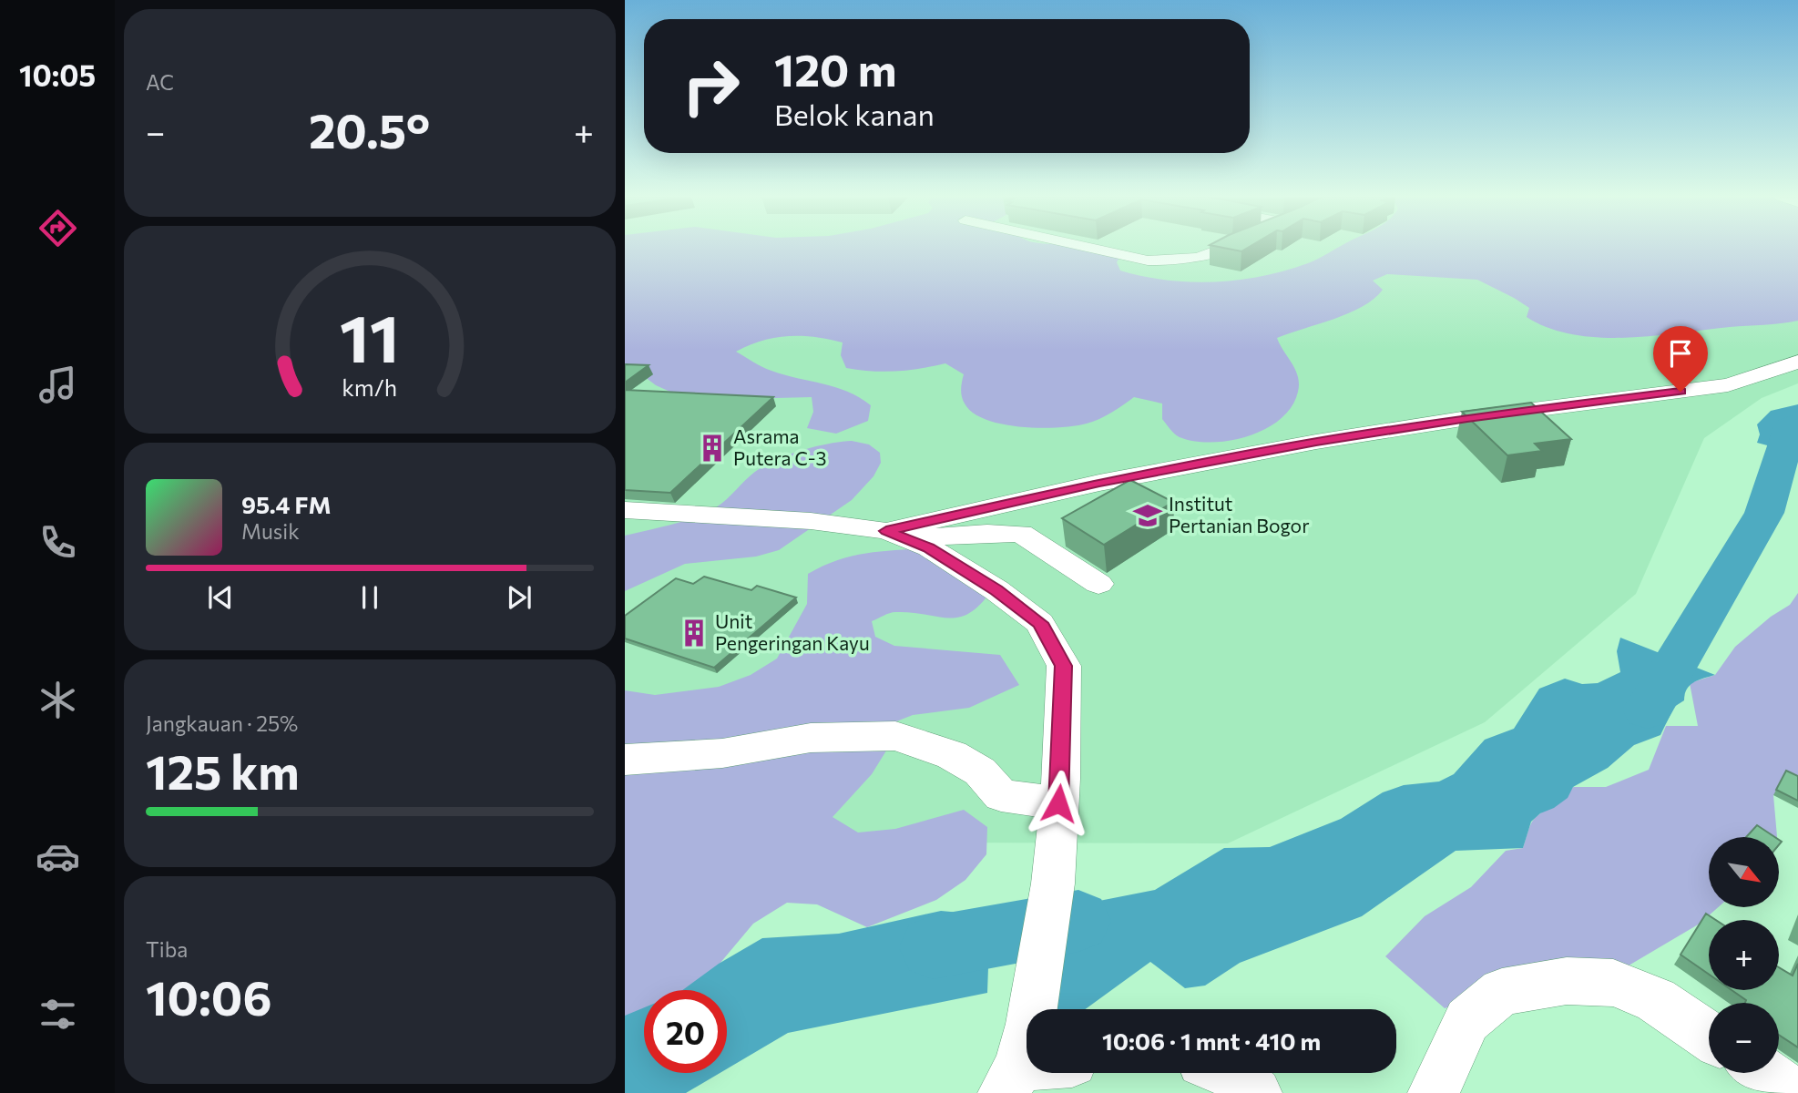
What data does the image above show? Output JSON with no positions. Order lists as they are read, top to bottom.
{
  "places": {
    "building": ["Asrama Putera C-3", "Unit Pengeringan Kayu"],
    "school or university": ["Institut Pertanian Bogor"]
  },
  "north": "bottom right",
  "page": {
    "tabs": "10:05",
    "tile": [
      "AC",
      ["Jangkauan · 25%", "125 km"],
      ["Tiba", "10:06"]
    ],
    "turn": ["120 m", "Belok kanan"],
    "heat": ["−", "20.5°", "+"],
    "song": ["95.4 FM", "Musik"],
    "map_buttons": ["+", "−"],
    "limit": "20",
    "trip": "10:06 · 1 mnt · 410 m",
    "gauge": ["11", "km/h"]
  }
}
